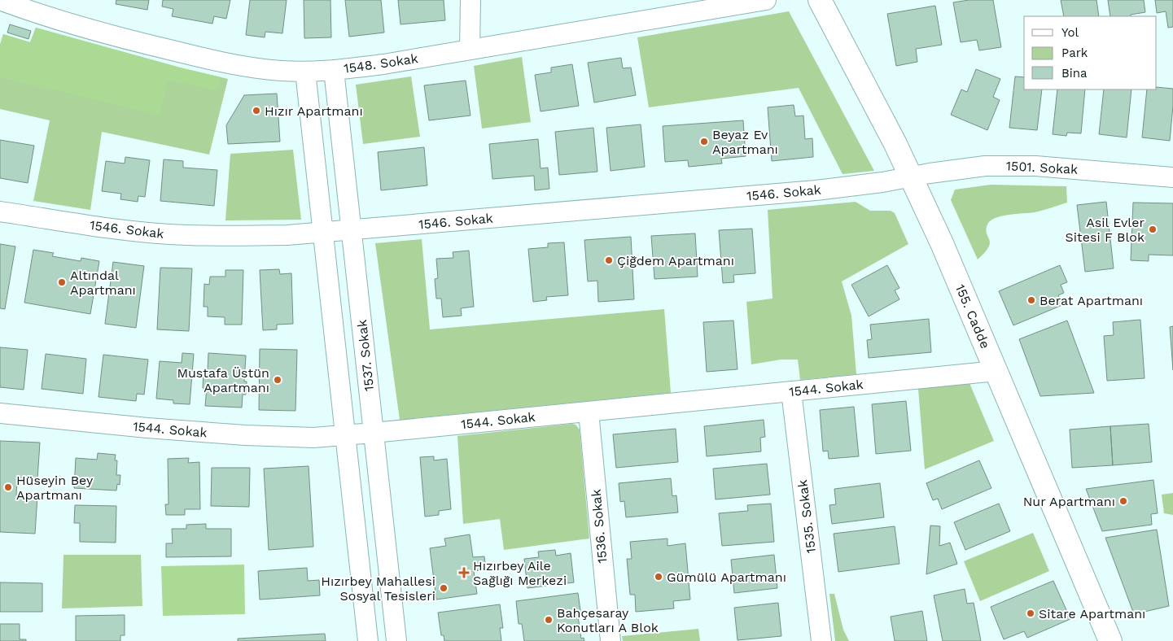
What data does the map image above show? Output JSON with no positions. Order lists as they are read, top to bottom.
{
  "streets": {
    "street": [
      "1548. Sokak",
      "1501. Sokak",
      "1546. Sokak",
      "155. Cadde",
      "1537. Sokak",
      "1544. Sokak",
      "1535. Sokak",
      "1536. Sokak"
    ]
  },
  "crossings": [
    ["1548. Sokak", "1537. Sokak"],
    ["1501. Sokak", "1546. Sokak"],
    ["1501. Sokak", "155. Cadde"],
    ["1546. Sokak", "155. Cadde"],
    ["1546. Sokak", "1537. Sokak"],
    ["155. Cadde", "1544. Sokak"],
    ["1537. Sokak", "1544. Sokak"],
    ["1544. Sokak", "1535. Sokak"],
    ["1544. Sokak", "1536. Sokak"]
  ],
  "places": {
    "other": [
      "Hızır Apartmanı",
      "Beyaz Ev Apartmanı",
      "Asil Evler Sitesi F Blok",
      "Çiğdem Apartmanı",
      "Altındal Apartmanı",
      "Berat Apartmanı",
      "Mustafa Üstün Apartmanı",
      "Hüseyin Bey Apartmanı",
      "Nur Apartmanı",
      "Gümülü Apartmanı",
      "Hızırbey Mahallesi Sosyal Tesisleri",
      "Sitare Apartmanı",
      "Bahçesaray Konutları A Blok"
    ],
    "health": ["Hızırbey Aile Sağlığı Merkezi"]
  },
  "legend": ["Yol", "Park", "Bina"]
}
